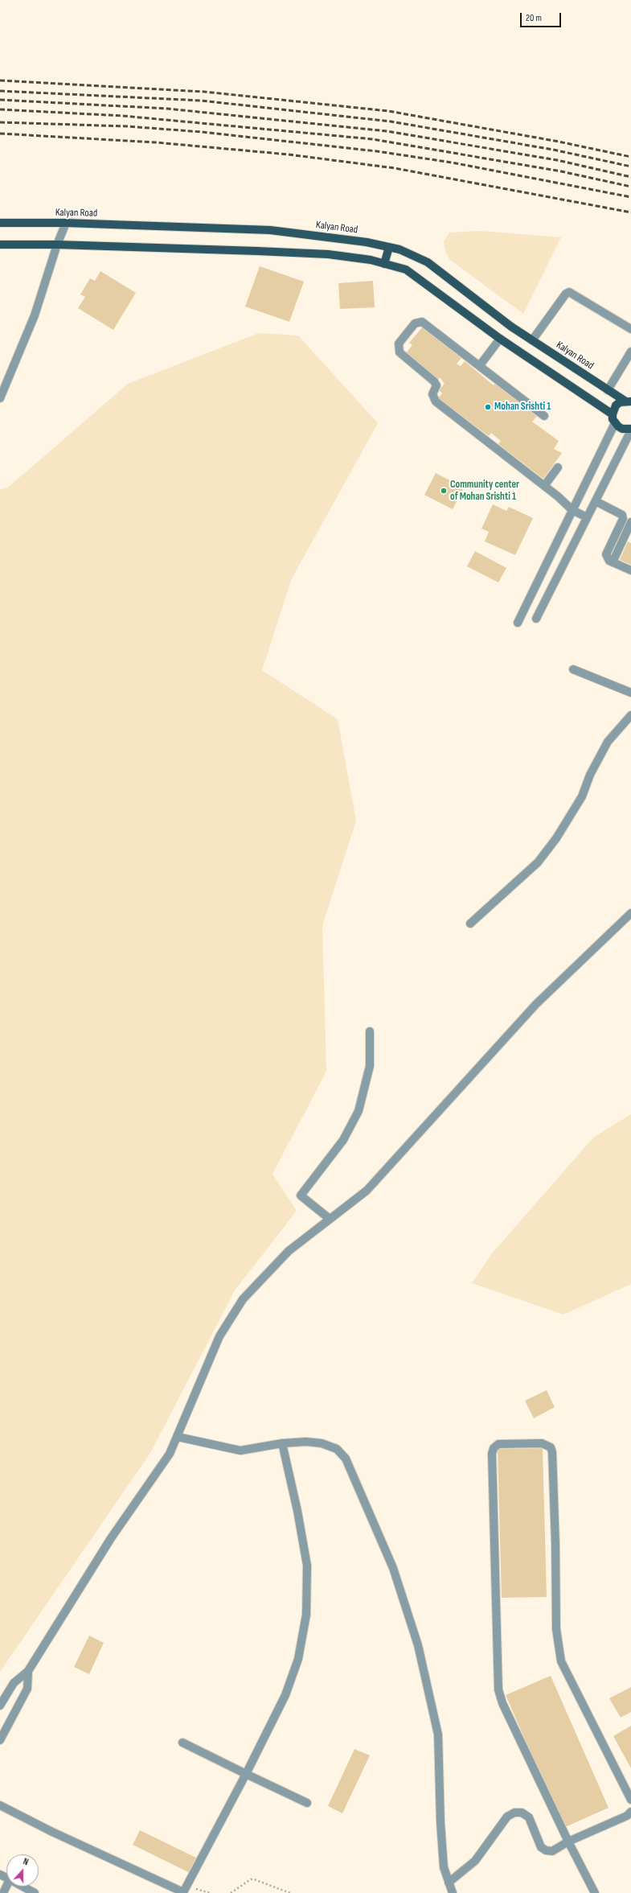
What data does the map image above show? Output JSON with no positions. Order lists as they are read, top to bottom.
{
  "streets": {
    "main road": ["Kalyan Road"]
  },
  "places": ["Mohan Srishti 1", "Community center of Mohan Srishti 1"],
  "scale_bar": "20 m",
  "north": "top"
}
